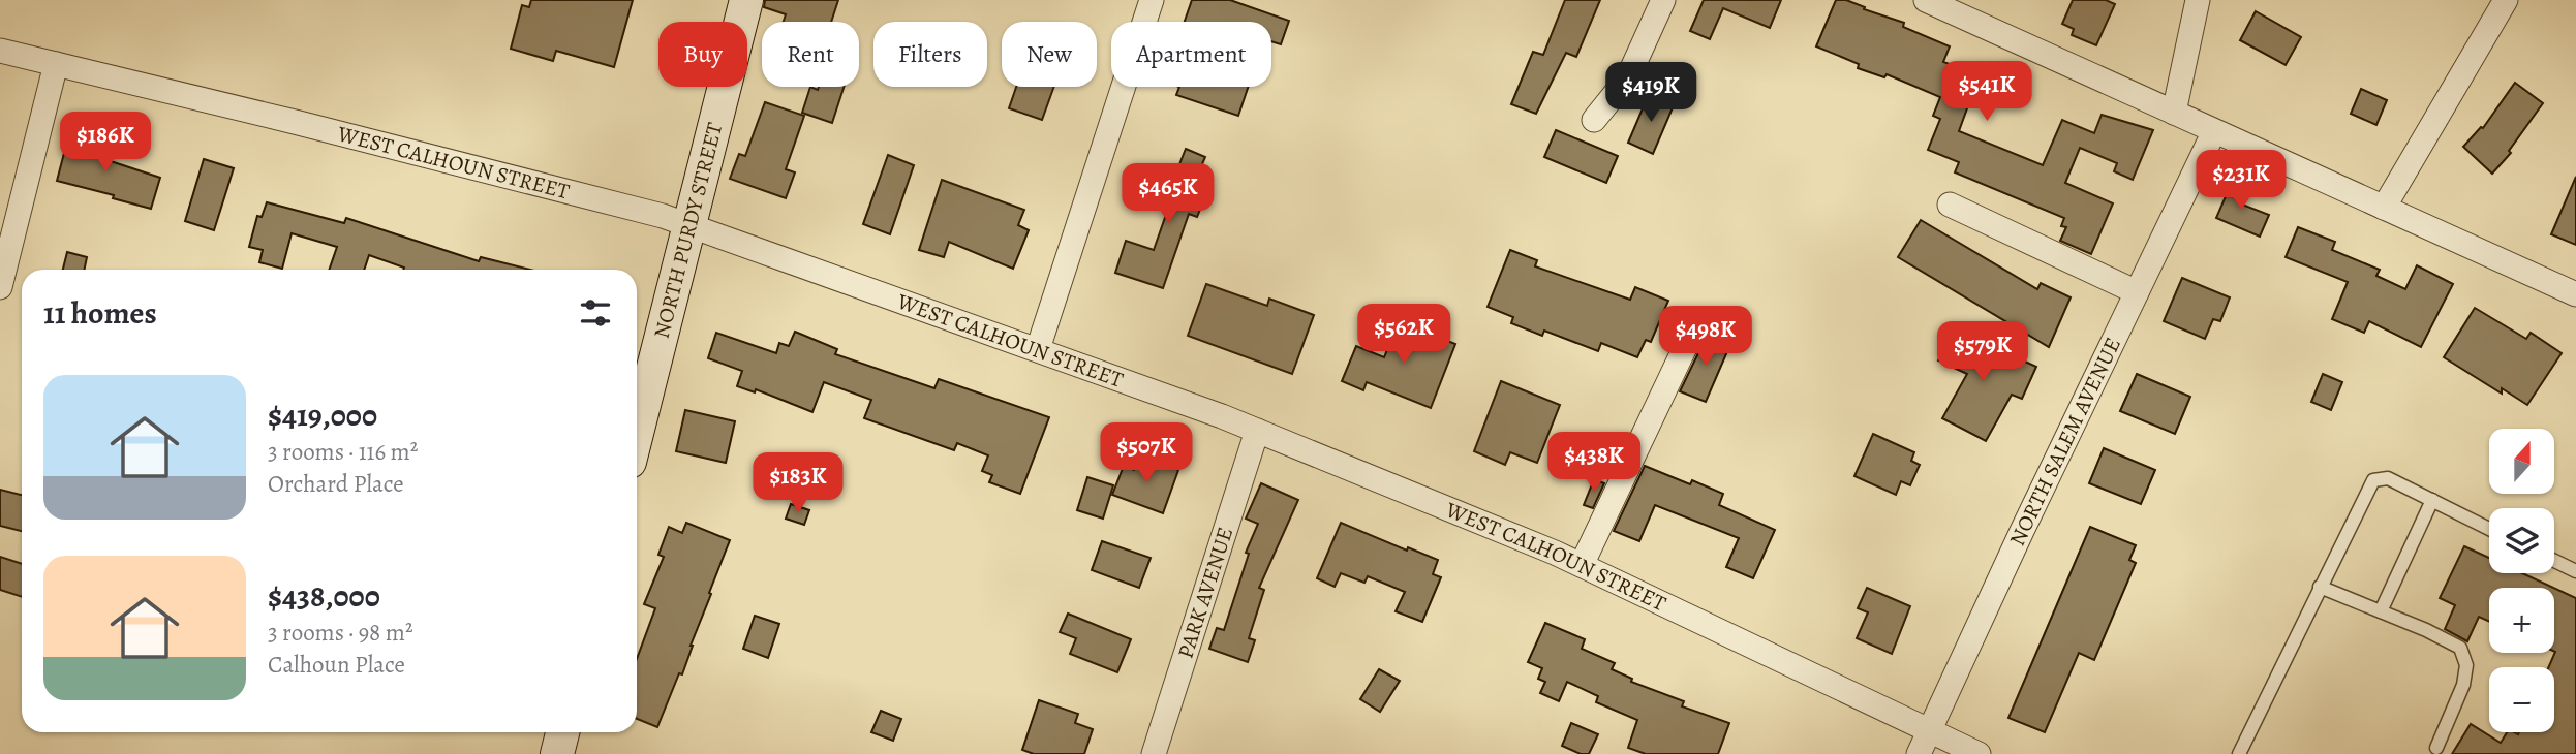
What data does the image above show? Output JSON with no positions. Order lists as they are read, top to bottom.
{
  "streets": {
    "street": [
      "WEST CALHOUN STREET",
      "NORTH PURDY STREET",
      "NORTH SALEM AVENUE",
      "PARK AVENUE"
    ]
  },
  "crossings": [
    ["WEST CALHOUN STREET", "NORTH PURDY STREET"],
    ["WEST CALHOUN STREET", "NORTH SALEM AVENUE"],
    ["WEST CALHOUN STREET", "PARK AVENUE"]
  ],
  "north": "top",
  "page": {
    "chip": [
      "Buy",
      "Rent",
      "Filters",
      "New",
      "Apartment"
    ],
    "price": [
      "$541K",
      "$419K",
      "$186K",
      "$231K",
      "$465K",
      "$562K",
      "$498K",
      "$579K",
      "$507K",
      "$438K",
      "$183K"
    ],
    "heading": "11 homes",
    "list": [
      {
        "name": "$419,000",
        "note": "3 rooms · 116 m² · Orchard Place"
      },
      {
        "name": "$438,000",
        "note": "3 rooms · 98 m² · Calhoun Place"
      }
    ],
    "map_buttons": ["+", "−"]
  }
}
